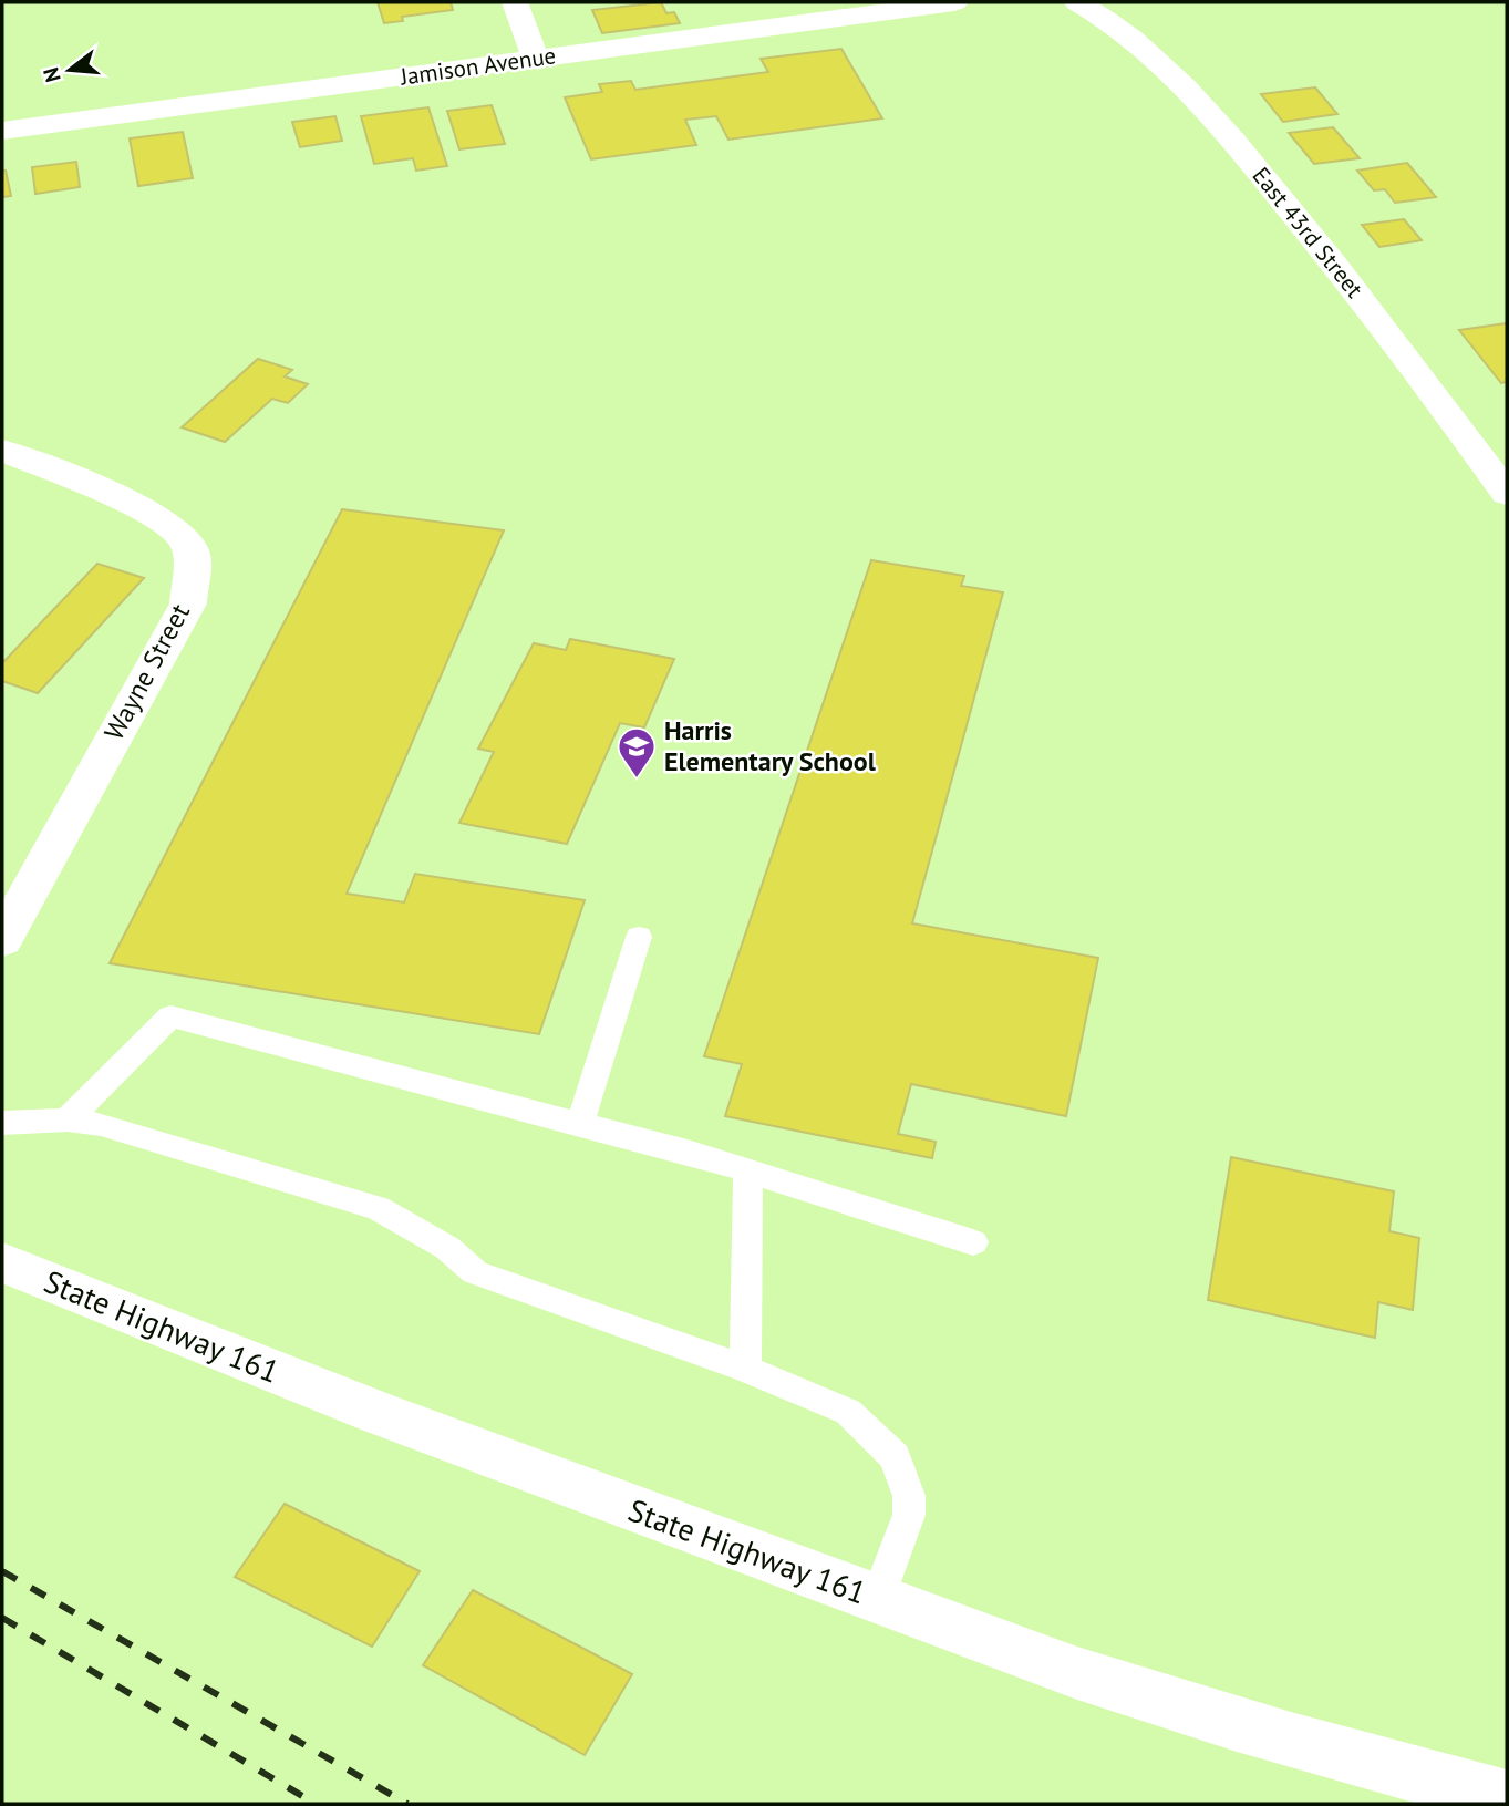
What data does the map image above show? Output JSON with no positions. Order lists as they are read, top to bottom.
{
  "streets": {
    "street": [
      "Jamison Avenue",
      "East 43rd Street",
      "Wayne Street",
      "State Highway 161"
    ]
  },
  "places": {
    "school or university": ["Harris Elementary School"]
  },
  "north": "left"
}
